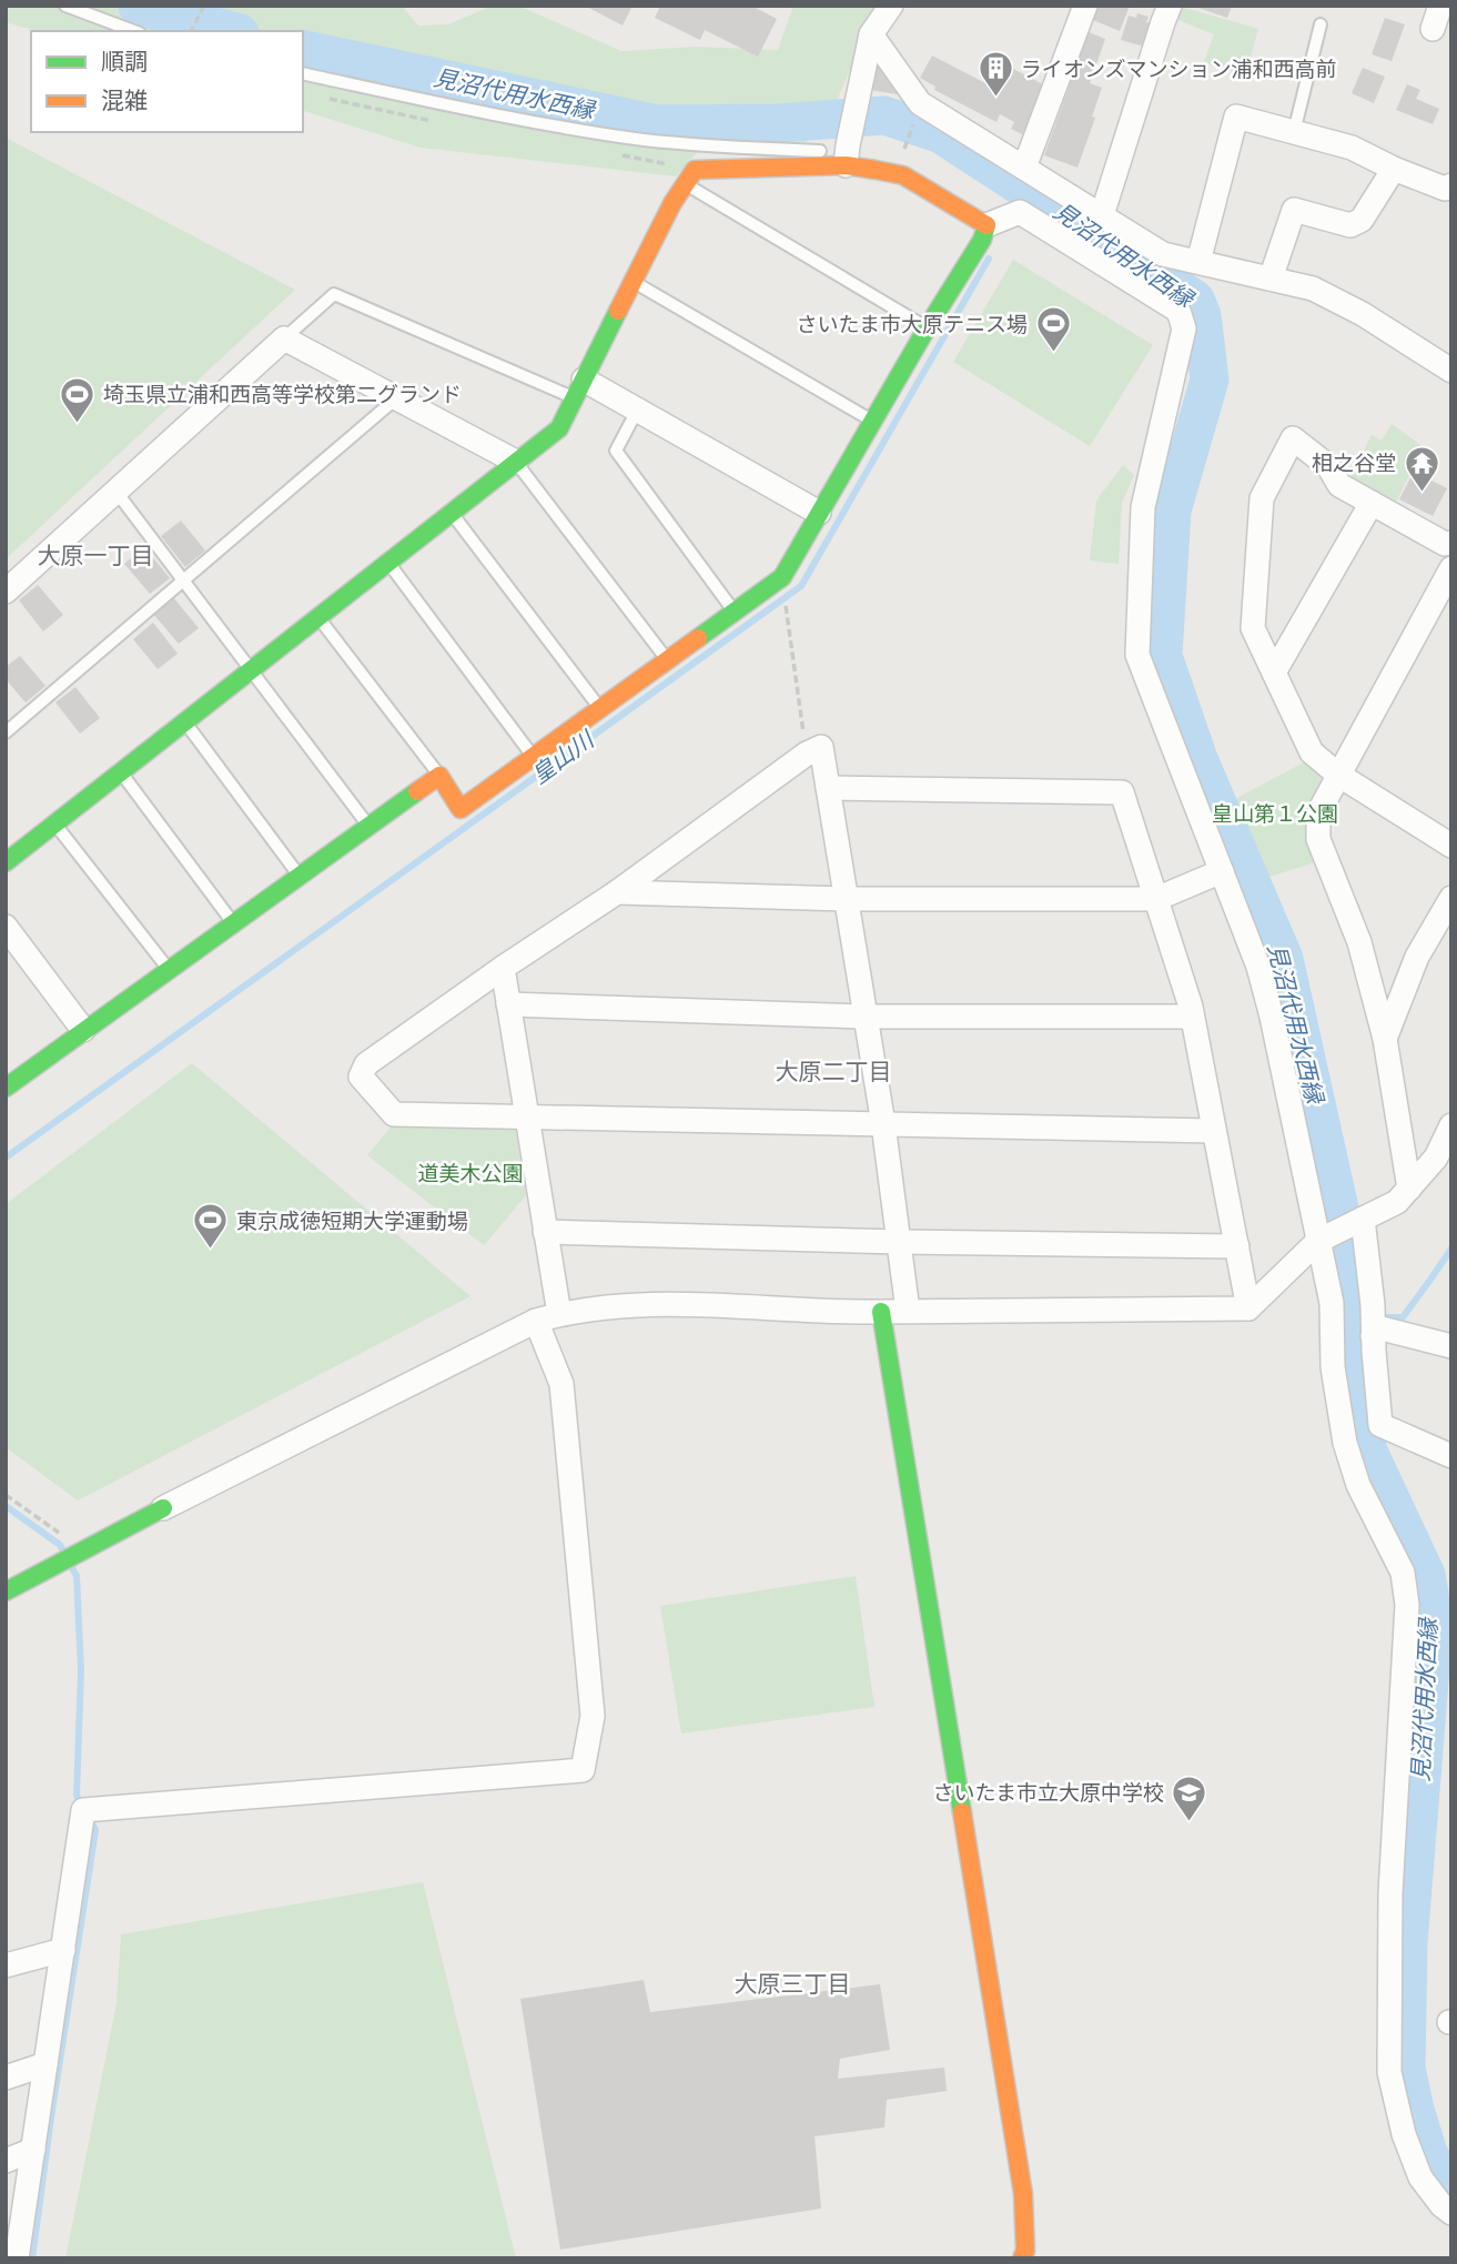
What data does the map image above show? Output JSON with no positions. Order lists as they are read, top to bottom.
{
  "districts": ["大原一丁目", "大原二丁目", "大原三丁目"],
  "water": ["見沼代用水西縁", "皇山川"],
  "parks": ["皇山第１公園", "道美木公園"],
  "places": {
    "building": ["ライオンズマンション浦和西高前"],
    "sports": ["さいたま市大原テニス場", "埼玉県立浦和西高等学校第二グランド", "東京成徳短期大学運動場"],
    "temple": ["相之谷堂"],
    "school or university": ["さいたま市立大原中学校"]
  },
  "legend": ["順調", "混雑"]
}
